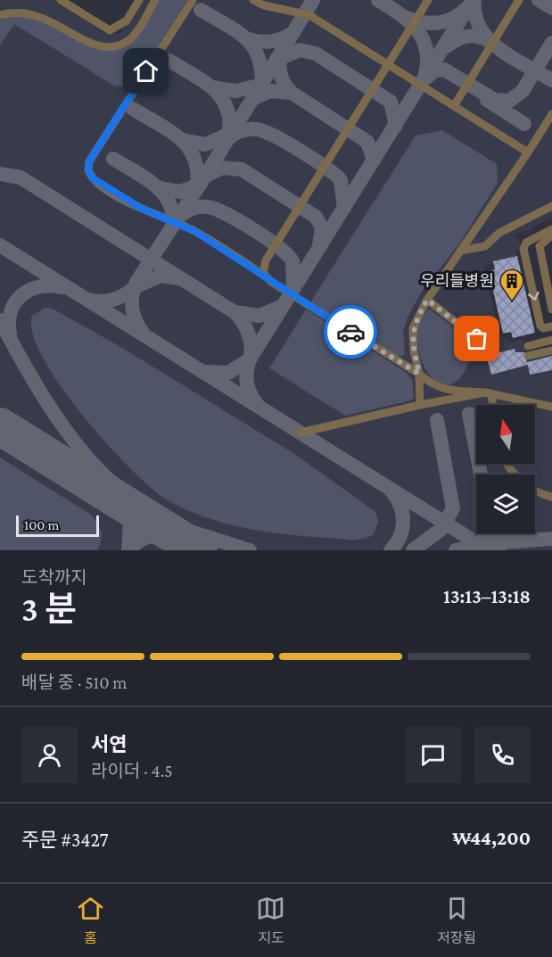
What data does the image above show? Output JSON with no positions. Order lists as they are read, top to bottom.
{
  "places": {
    "building": ["우리들병원"]
  },
  "scale_bar": "100 m",
  "north": "top",
  "page": {
    "scale": "100 m",
    "heading": ["3 분", "도착까지", "13:13–13:18"],
    "panel": [
      "서연",
      "라이더 · 4.5",
      "주문 #3427",
      "₩44,200"
    ],
    "bar": "배달 중 · 510 m",
    "tabs": ["홈", "지도", "저장됨"]
  }
}
